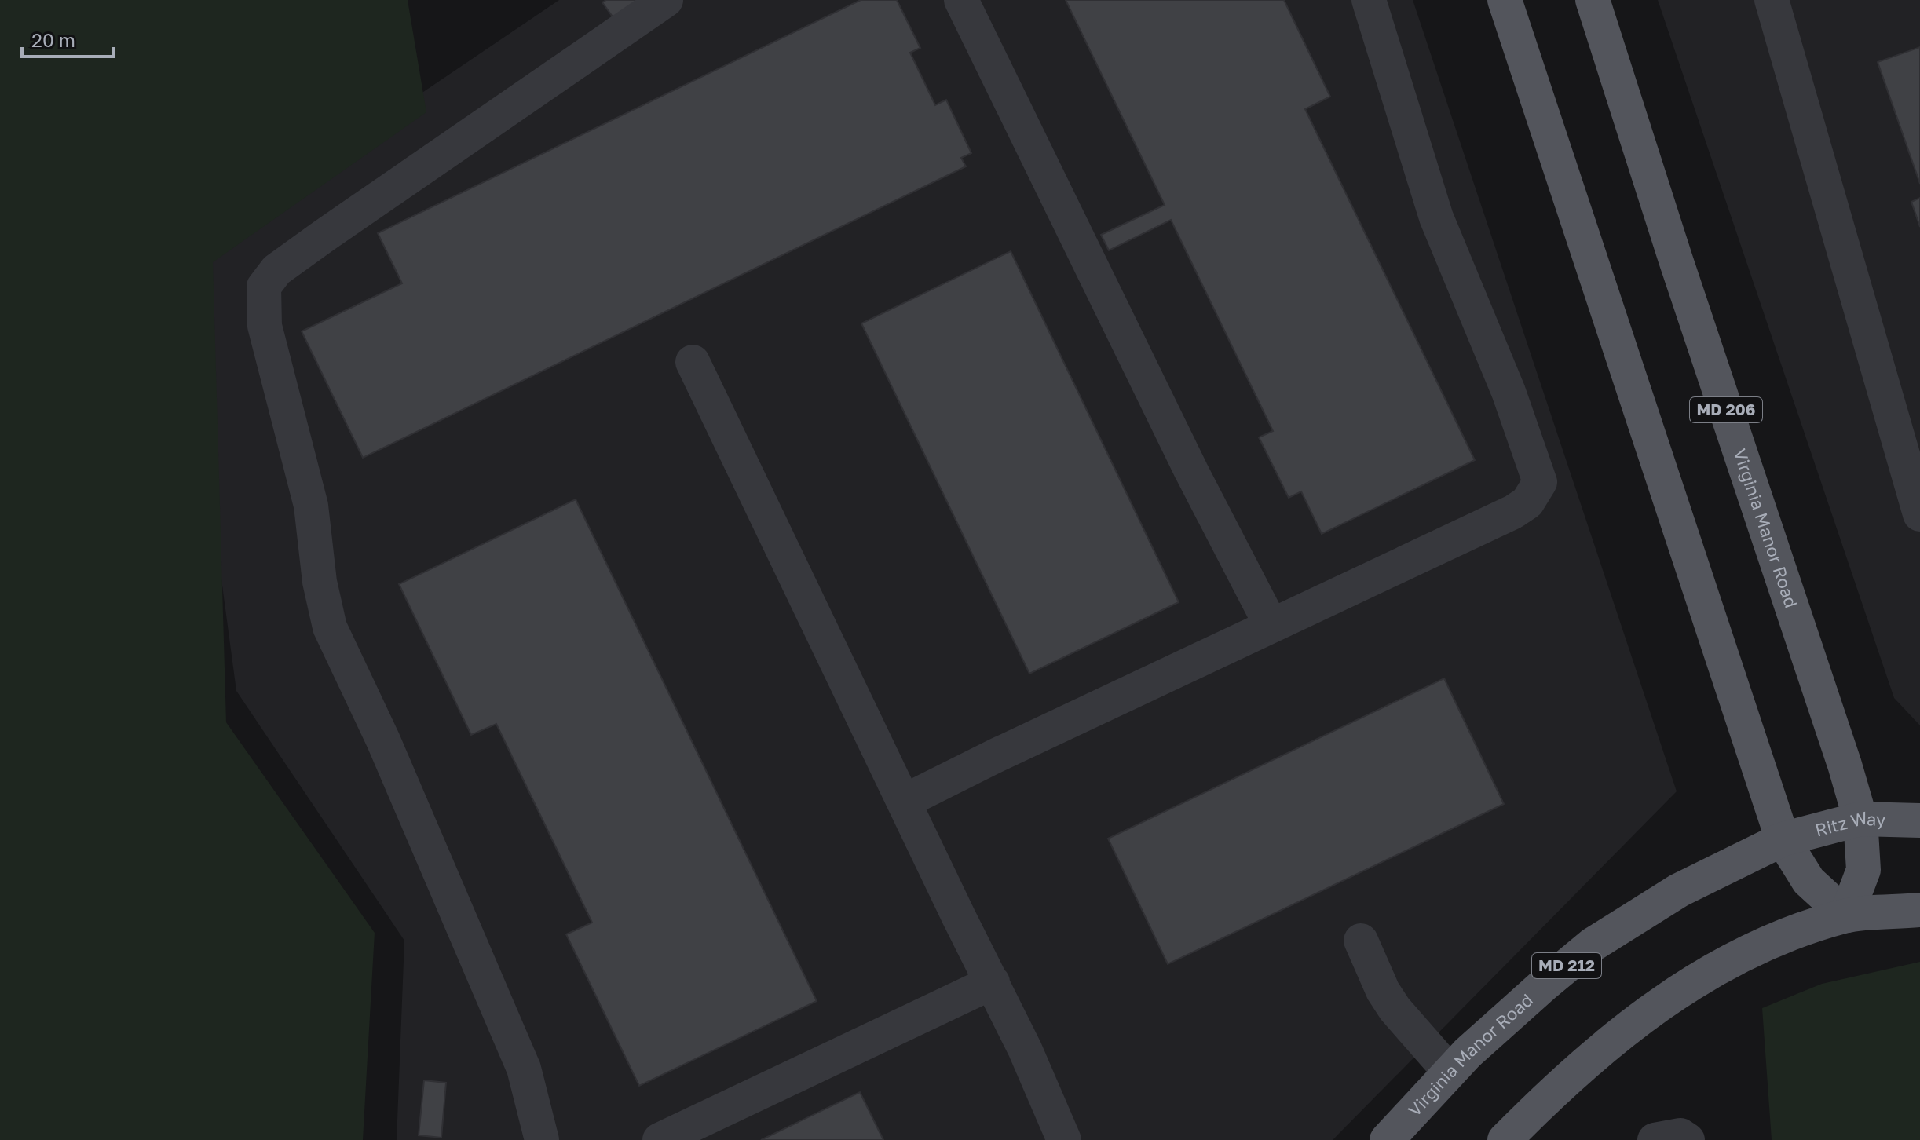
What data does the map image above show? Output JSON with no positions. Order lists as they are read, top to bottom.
{
  "streets": {
    "main road": [
      "MD 206",
      "Virginia Manor Road",
      "Ritz Way",
      "MD 212"
    ]
  },
  "crossings": [
    ["Virginia Manor Road", "Ritz Way"]
  ],
  "scale_bar": "20 m"
}
